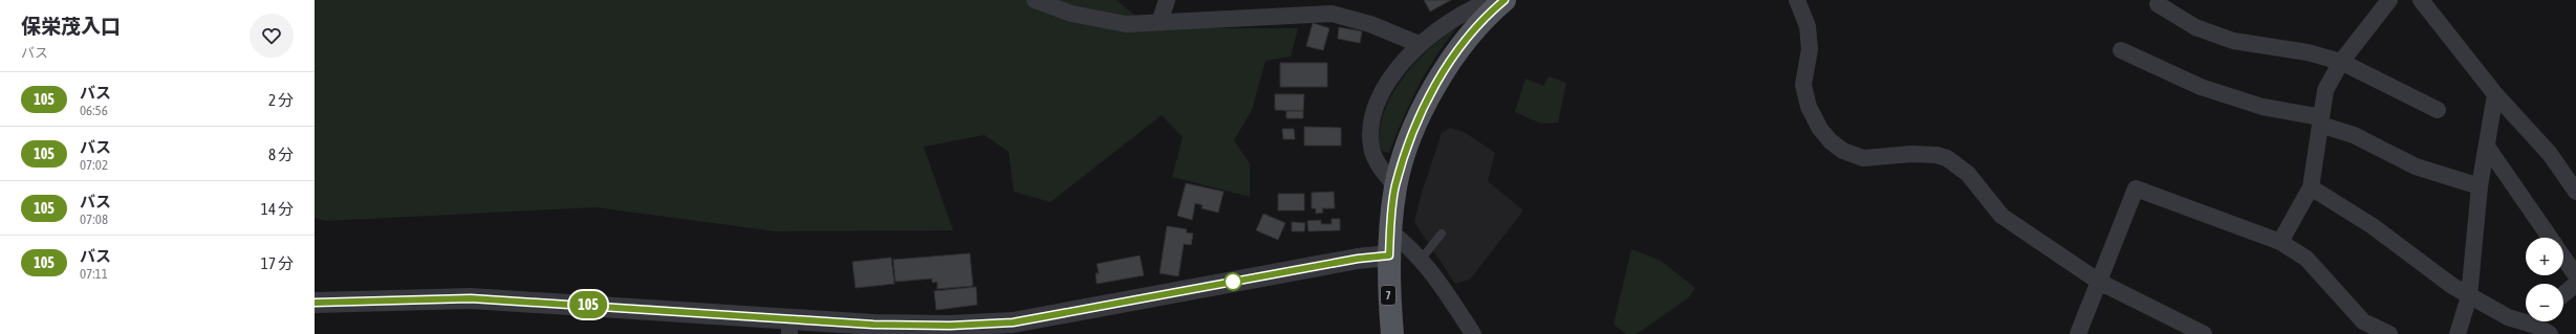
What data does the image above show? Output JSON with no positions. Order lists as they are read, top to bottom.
{
  "streets": {
    "main road": ["7"]
  },
  "lines": ["bus line 105"],
  "page": {
    "heading": ["保栄茂入口", "バス"],
    "on_map": "105",
    "list": [
      {
        "mark": "105",
        "name": "バス",
        "note": "06:56",
        "value": "2 分"
      },
      {
        "mark": "105",
        "name": "バス",
        "note": "07:02",
        "value": "8 分"
      },
      {
        "mark": "105",
        "name": "バス",
        "note": "07:08",
        "value": "14 分"
      },
      {
        "mark": "105",
        "name": "バス",
        "note": "07:11",
        "value": "17 分"
      }
    ],
    "map_buttons": ["+", "−"]
  }
}
